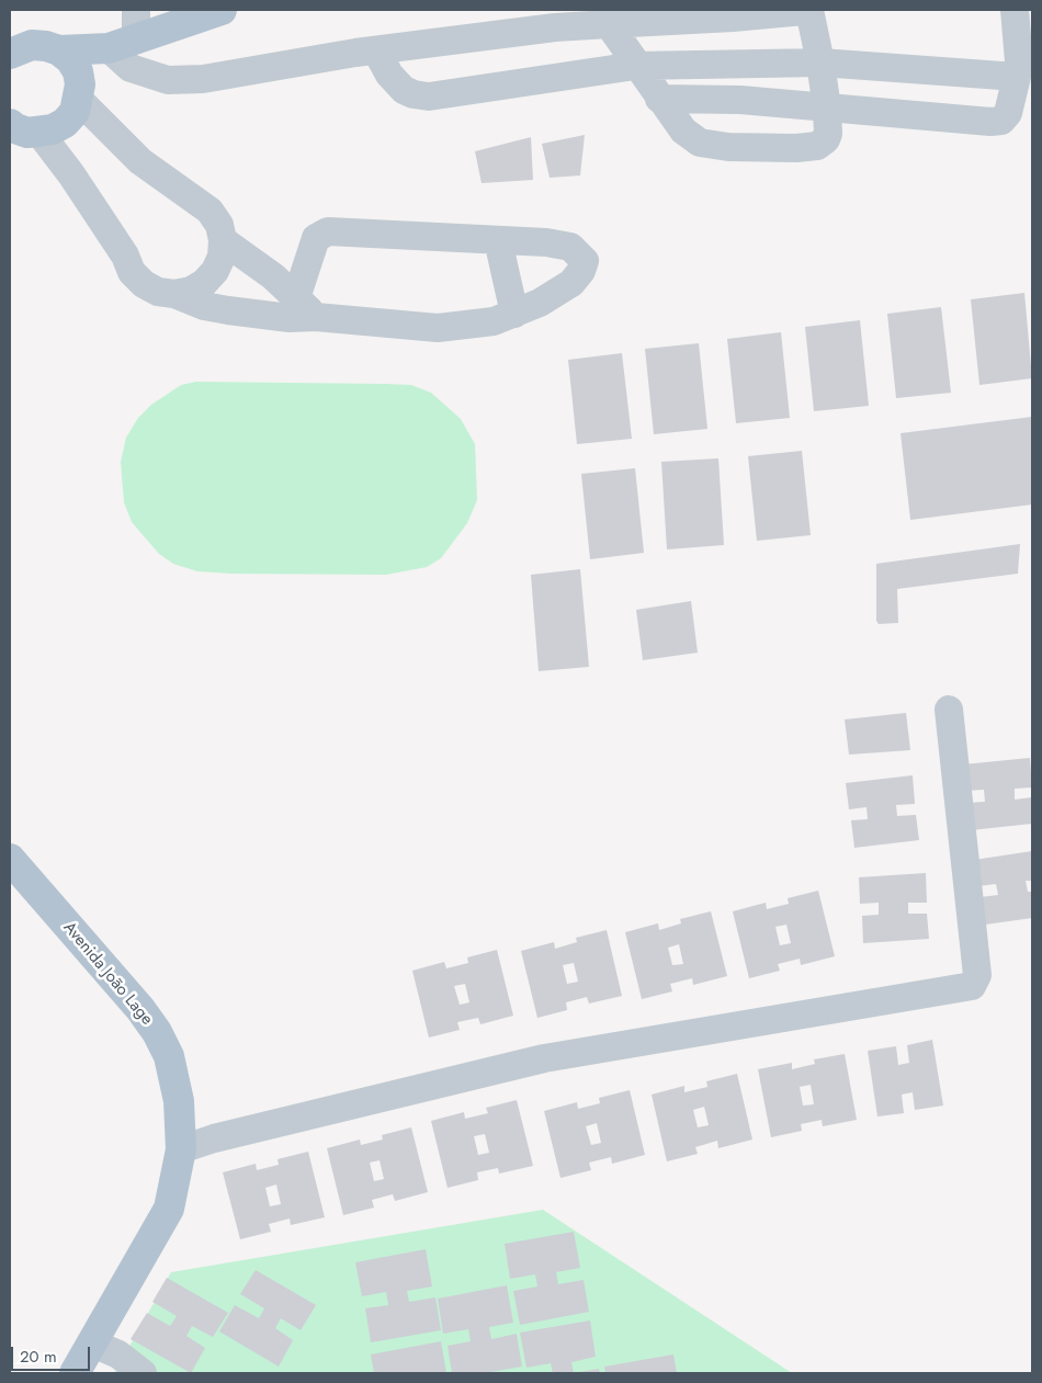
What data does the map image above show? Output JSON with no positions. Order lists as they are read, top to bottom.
{
  "streets": {
    "main road": ["Avenida João Lage"]
  },
  "scale_bar": "20 m"
}
